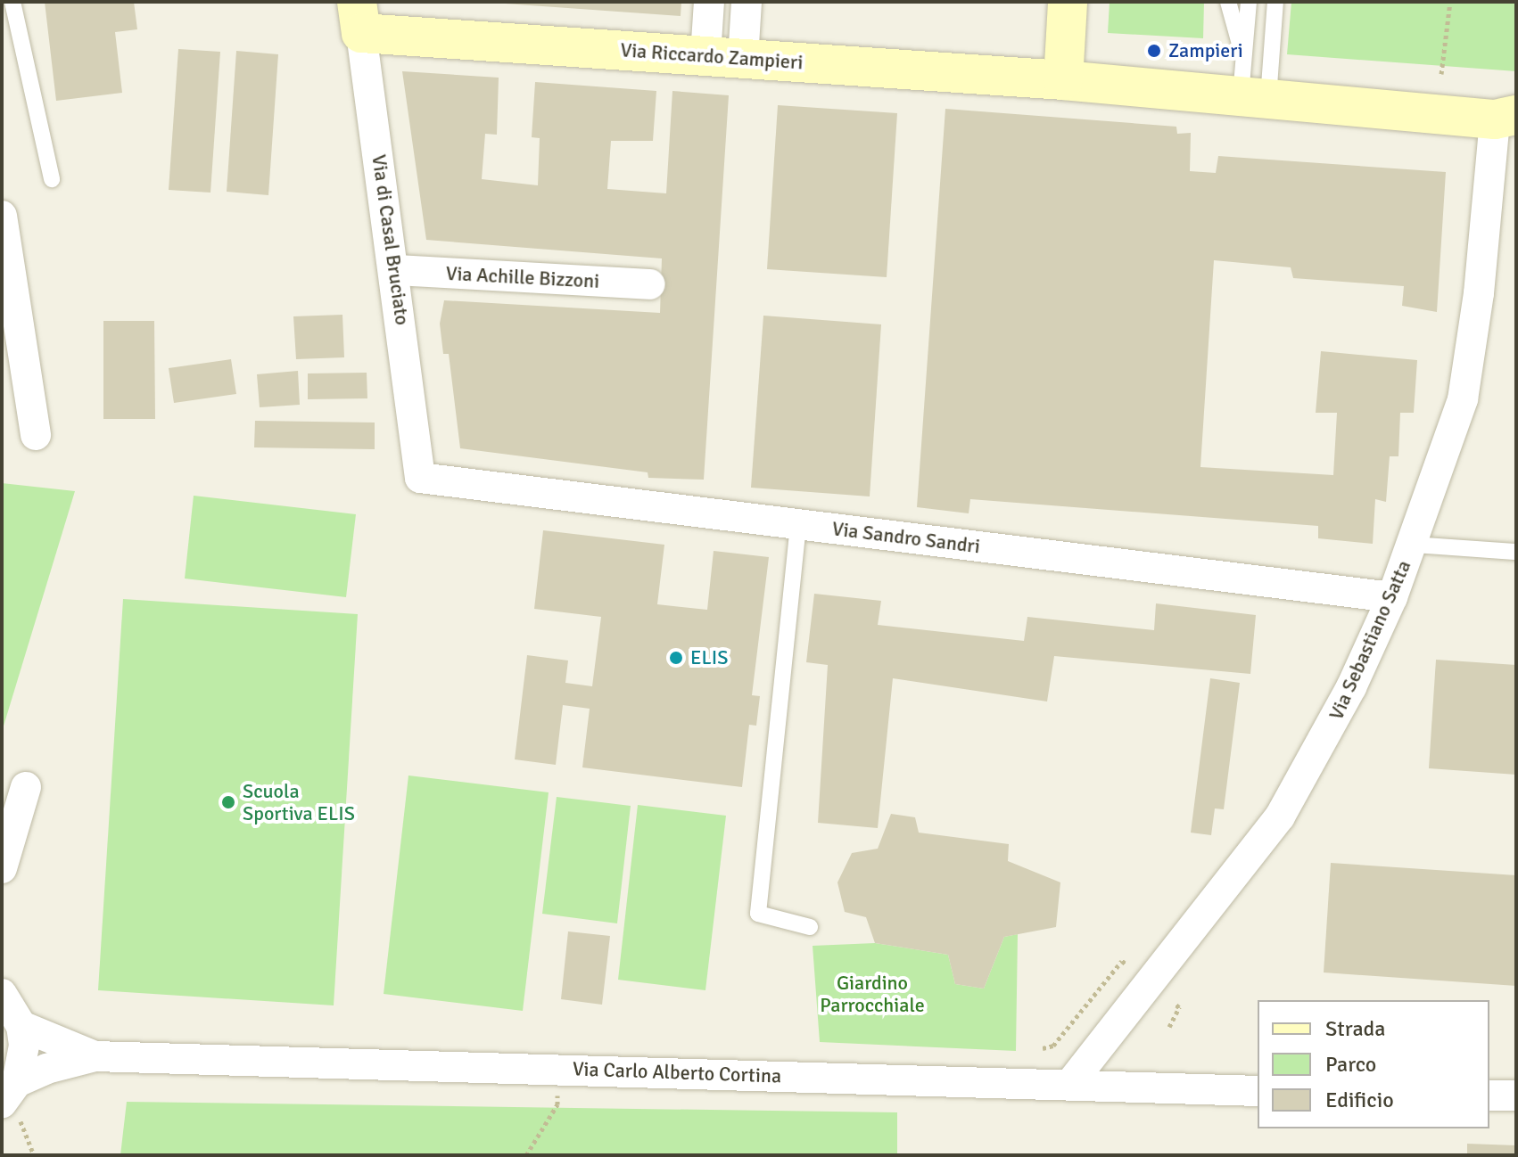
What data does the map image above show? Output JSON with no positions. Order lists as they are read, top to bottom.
{
  "streets": {
    "street": [
      "Via Riccardo Zampieri",
      "Via di Casal Bruciato",
      "Via Achille Bizzoni",
      "Via Sandro Sandri",
      "Via Sebastiano Satta",
      "Via Carlo Alberto Cortina"
    ]
  },
  "crossings": [
    ["Via Riccardo Zampieri", "Via di Casal Bruciato"],
    ["Via Riccardo Zampieri", "Via Sebastiano Satta"],
    ["Via di Casal Bruciato", "Via Achille Bizzoni"],
    ["Via di Casal Bruciato", "Via Sandro Sandri"],
    ["Via Sandro Sandri", "Via Sebastiano Satta"],
    ["Via Sebastiano Satta", "Via Carlo Alberto Cortina"]
  ],
  "parks": ["Giardino Parrocchiale"],
  "places": ["Zampieri", "ELIS", "Scuola Sportiva ELIS"],
  "legend": ["Strada", "Parco", "Edificio"]
}
